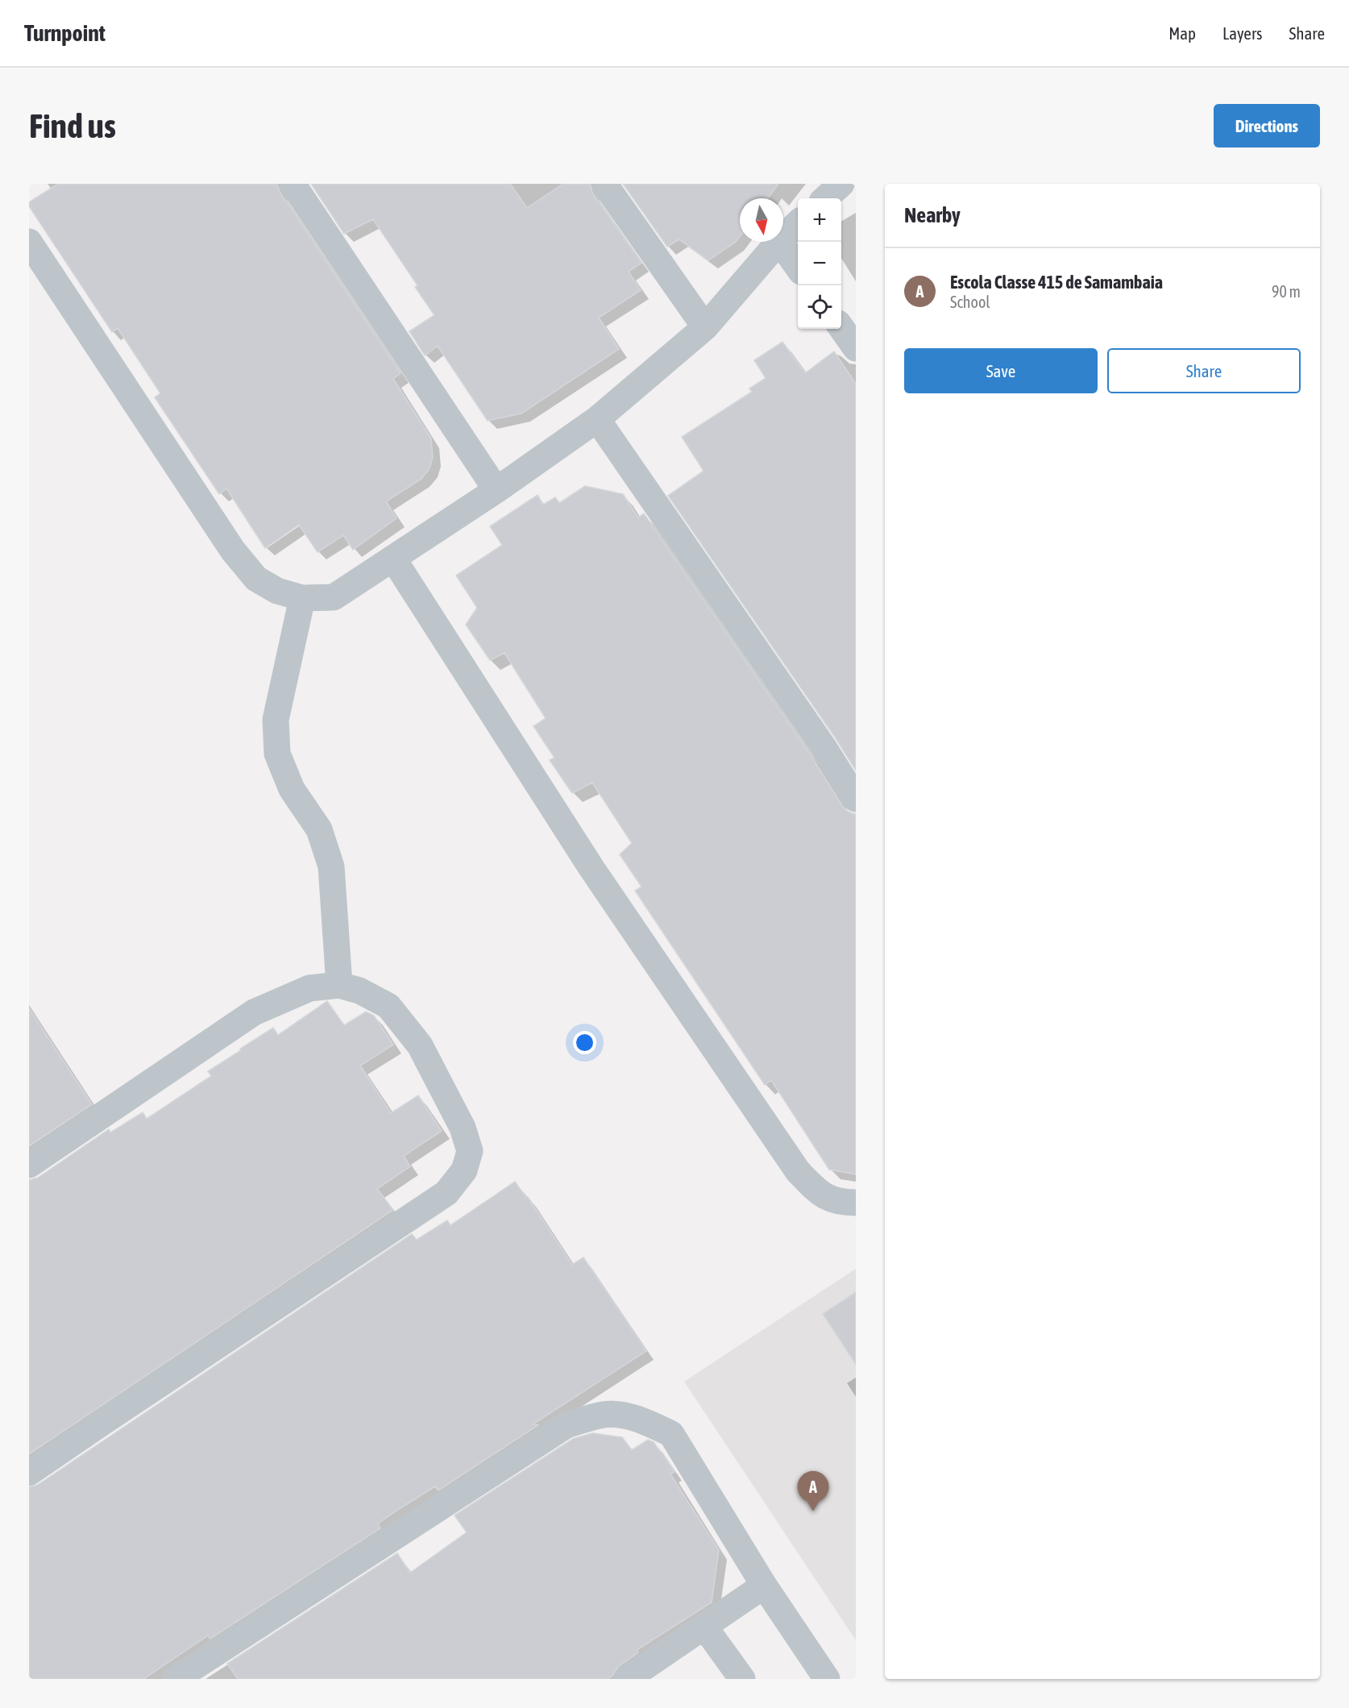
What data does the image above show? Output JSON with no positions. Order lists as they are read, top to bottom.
{
  "north": "bottom",
  "page": {
    "header": "Turnpoint",
    "nav": ["Map", "Layers", "Share"],
    "buttons": [
      "Directions",
      ["Save", "Share"]
    ],
    "title": "Find us",
    "heading": "Nearby",
    "map_buttons": ["+", "−"],
    "list": [
      {
        "mark": "A",
        "name": "Escola Classe 415 de Samambaia",
        "note": "School",
        "value": "90 m"
      }
    ],
    "pins": "A"
  }
}
